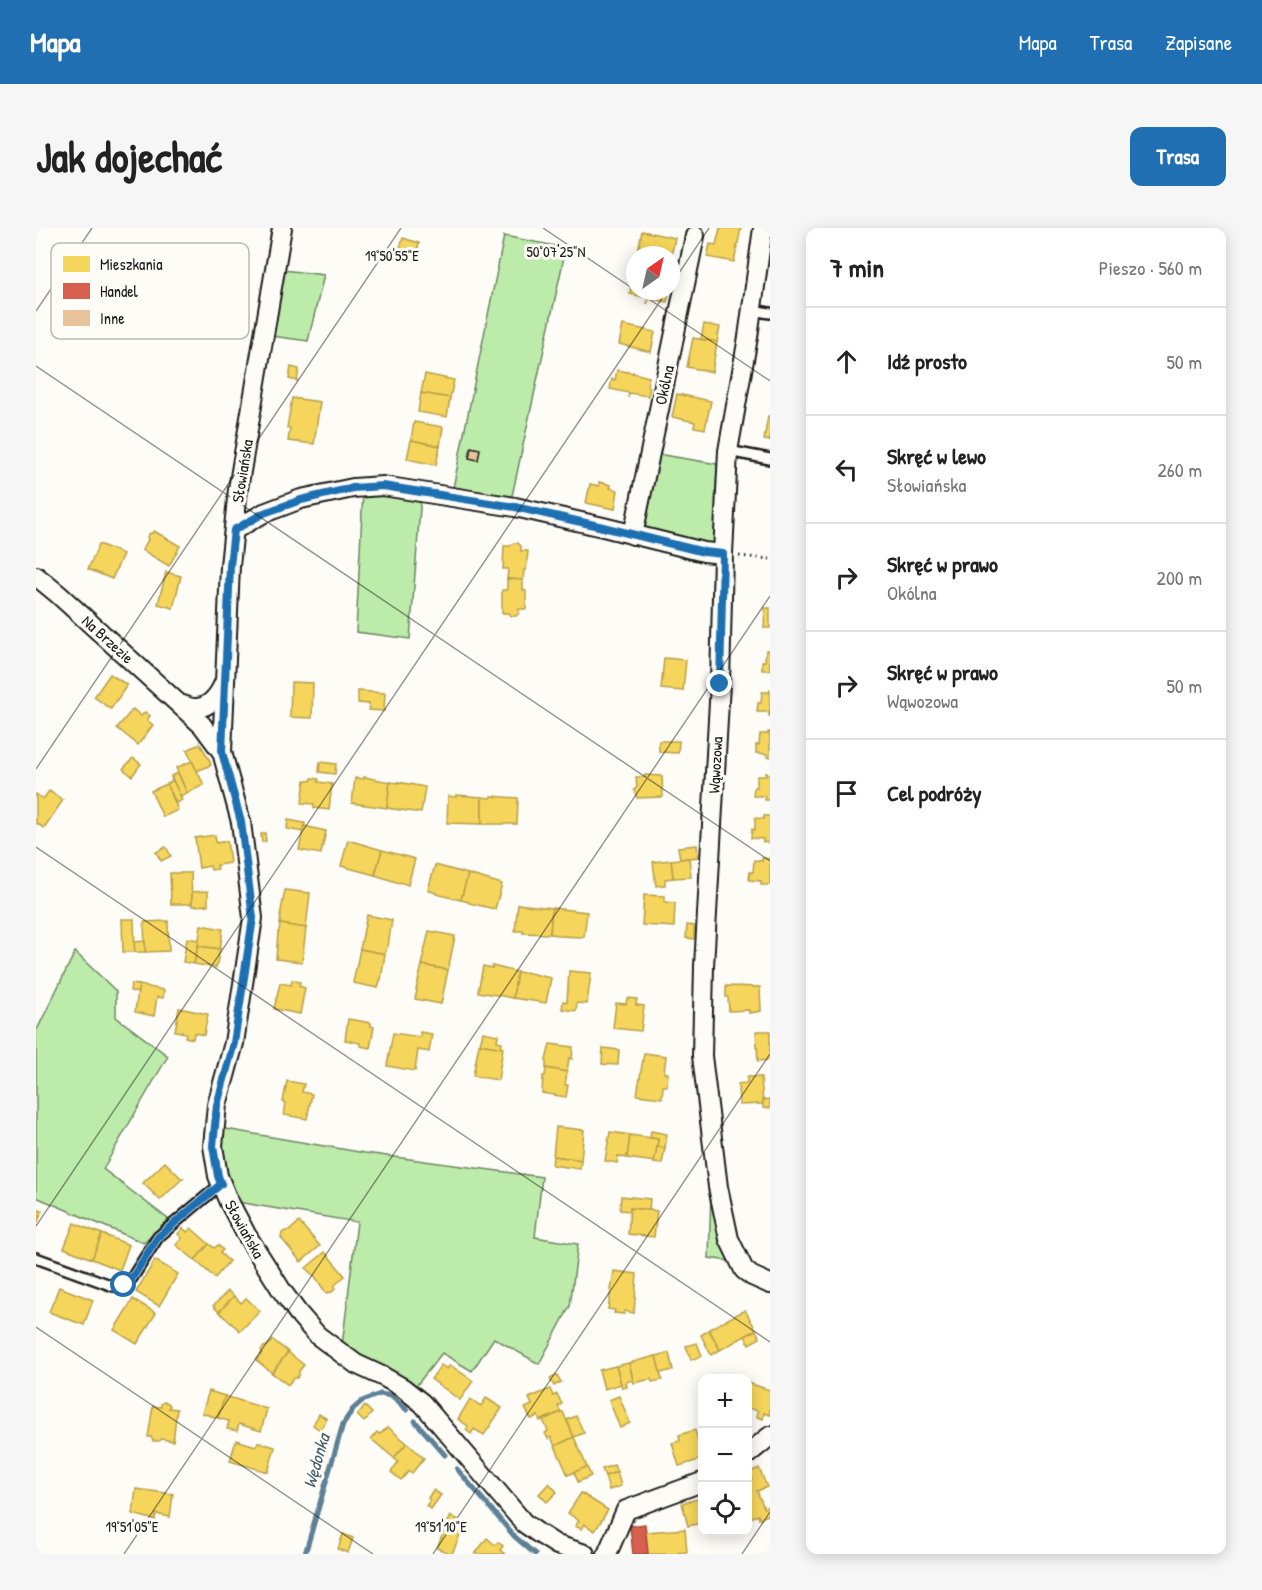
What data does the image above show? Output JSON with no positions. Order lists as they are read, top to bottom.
{
  "streets": {
    "street": [
      "Okólna",
      "Słowiańska",
      "Na Brzezie",
      "Wąwozowa"
    ]
  },
  "crossings": [
    ["Słowiańska", "Na Brzezie"]
  ],
  "water": ["Wędonka"],
  "legend": ["Mieszkania", "Handel", "Inne"],
  "north": "top right",
  "page": {
    "header": "Mapa",
    "nav": ["Mapa", "Trasa", "Zapisane"],
    "buttons": "Trasa",
    "title": "Jak dojechać",
    "heading": ["7 min", "Pieszo · 560 m"],
    "list": [
      ["Idź prosto", "50 m"],
      ["Skręć w lewo", "Słowiańska", "260 m"],
      ["Skręć w prawo", "Okólna", "200 m"],
      ["Skręć w prawo", "Wąwozowa", "50 m"],
      "Cel podróży"
    ],
    "map_buttons": ["+", "−"]
  },
  "coordinates": [
    "50°07'25\"N",
    "19°50'55\"E",
    "19°51'05\"E",
    "19°51'10\"E"
  ]
}
